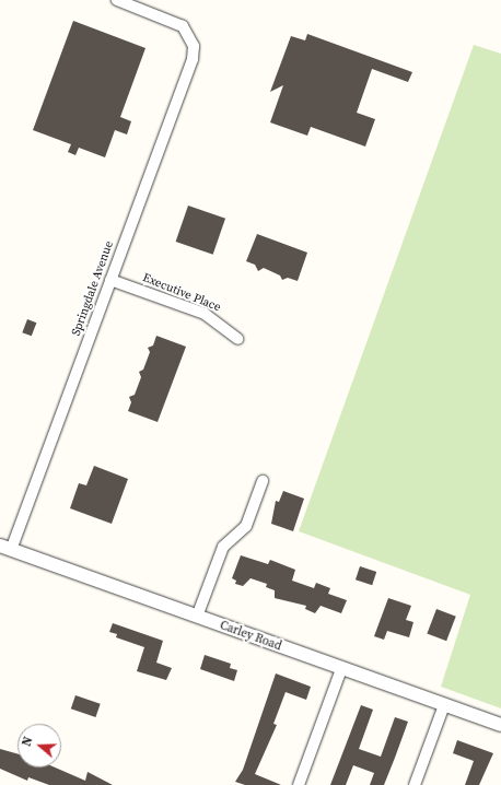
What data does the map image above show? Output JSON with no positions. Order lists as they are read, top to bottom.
{
  "streets": {
    "street": ["Springdale Avenue", "Executive Place", "Carley Road"]
  },
  "crossings": [
    ["Springdale Avenue", "Executive Place"],
    ["Springdale Avenue", "Carley Road"]
  ],
  "north": "left"
}
